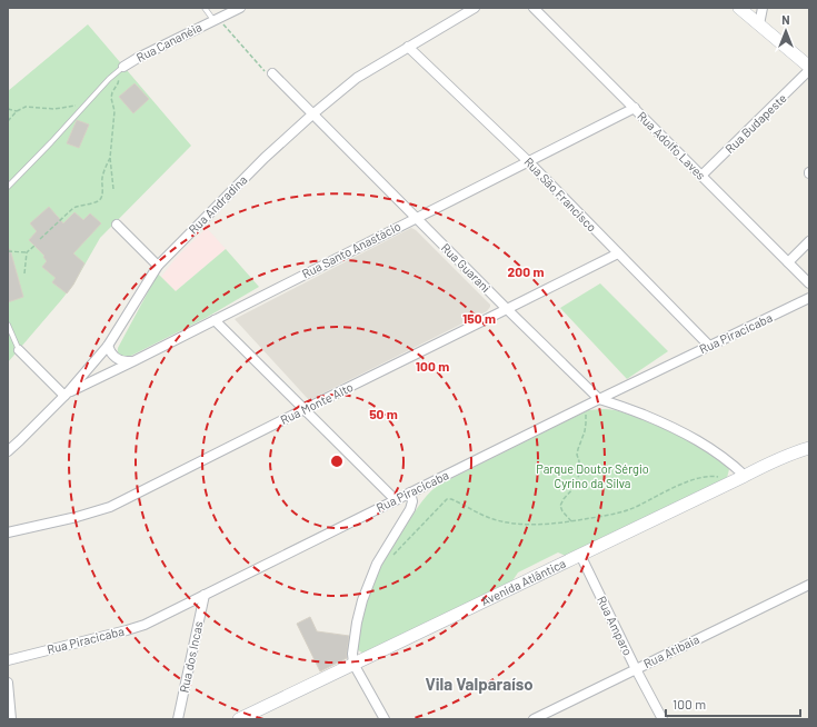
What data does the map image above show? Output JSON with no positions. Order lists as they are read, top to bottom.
{
  "streets": {
    "main road": ["Avenida Atlântica"],
    "street": [
      "Rua Cananéia",
      "Rua Budapeste",
      "Rua Adolfo Laves",
      "Rua São Francisco",
      "Rua Andradina",
      "Rua Santo Anastácio",
      "Rua Guarani",
      "Rua Piracicaba",
      "Rua Monte Alto",
      "Rua Amparo",
      "Rua Atibaia",
      "Rua dos Incas"
    ]
  },
  "crossings": [
    ["Rua Budapeste", "Rua Adolfo Laves"],
    ["Rua Adolfo Laves", "Rua Santo Anastácio"],
    ["Rua São Francisco", "Rua Andradina"],
    ["Rua São Francisco", "Rua Santo Anastácio"],
    ["Rua São Francisco", "Rua Piracicaba"],
    ["Rua São Francisco", "Rua Monte Alto"],
    ["Rua Andradina", "Rua Santo Anastácio"],
    ["Rua Andradina", "Rua Guarani"],
    ["Rua Santo Anastácio", "Rua Guarani"],
    ["Rua Guarani", "Rua Piracicaba"],
    ["Rua Guarani", "Rua Monte Alto"],
    ["Rua Guarani", "Avenida Atlântica"],
    ["Rua Piracicaba", "Rua dos Incas"],
    ["Avenida Atlântica", "Rua Amparo"],
    ["Rua Amparo", "Rua Atibaia"]
  ],
  "districts": ["Vila Valparaíso"],
  "parks": ["Parque Doutor Sérgio Cyrino da Silva"],
  "scale_bar": "100 m",
  "north": "top",
  "rings": [
    "200 m",
    "150 m",
    "100 m",
    "50 m"
  ]
}
